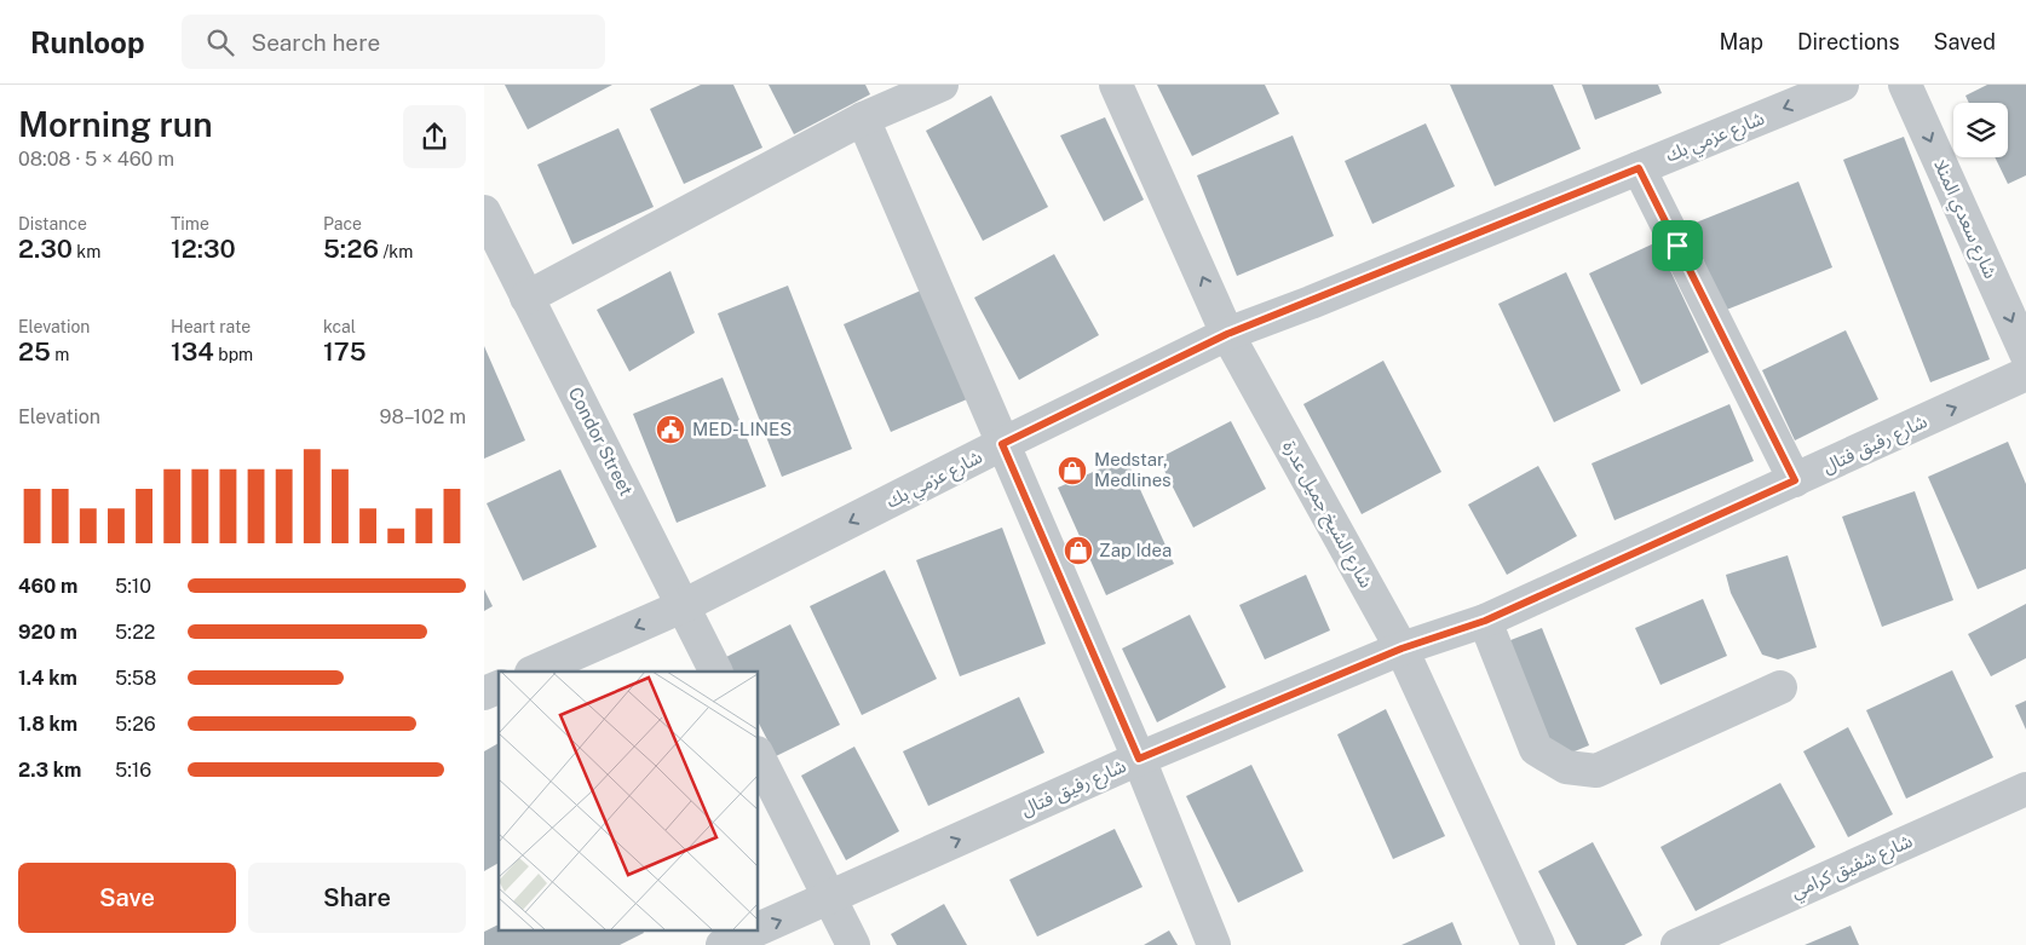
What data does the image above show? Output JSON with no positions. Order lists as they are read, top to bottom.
{
  "streets": {
    "street": [
      "شارع عزمي بك",
      "شارع سعدي المنلا",
      "Condor Street",
      "شارع رفيق فتال",
      "شارع الشيخ جميل عدرة",
      "شارع شفيق كرامي"
    ]
  },
  "crossings": [
    ["شارع عزمي بك", "Condor Street"],
    ["شارع عزمي بك", "شارع الشيخ جميل عدرة"],
    ["شارع رفيق فتال", "شارع الشيخ جميل عدرة"]
  ],
  "one_way": ["شارع عزمي بك", "شارع رفيق فتال"],
  "places": {
    "public building": ["MED-LINES"],
    "shop": ["Medstar, Medlines", "Zap Idea"]
  },
  "page": {
    "header": "Runloop",
    "search": "Search here",
    "nav": ["Map", "Directions", "Saved"],
    "heading": ["Morning run", "08:08 · 5 × 460 m"],
    "stats": [
      ["Distance", "2.30 km"],
      ["Time", "12:30"],
      ["Pace", "5:26 /km"],
      ["Elevation", "25 m"],
      ["Heart rate", "134 bpm"],
      ["kcal", "175"]
    ],
    "chart": ["Elevation", "98–102 m"],
    "list": [
      {
        "name": "460 m",
        "note": "5:10"
      },
      {
        "name": "920 m",
        "note": "5:22"
      },
      {
        "name": "1.4 km",
        "note": "5:58"
      },
      {
        "name": "1.8 km",
        "note": "5:26"
      },
      {
        "name": "2.3 km",
        "note": "5:16"
      }
    ],
    "buttons": ["Save", "Share"]
  }
}
